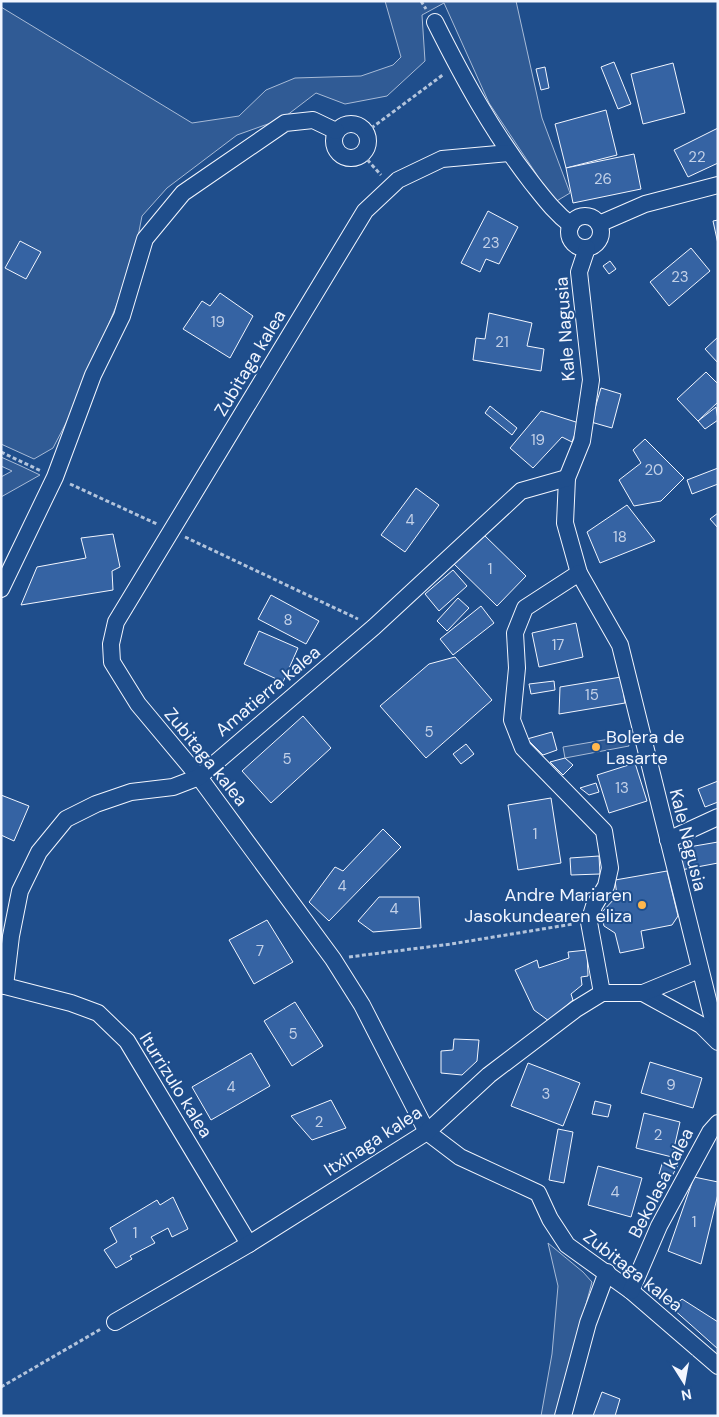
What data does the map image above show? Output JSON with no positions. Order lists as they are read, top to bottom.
{
  "streets": {
    "street": [
      "Kale Nagusia",
      "Zubitaga kalea",
      "Amatierra kalea",
      "Iturrizulo kalea",
      "Itxinaga kalea",
      "Bekolasa kalea"
    ]
  },
  "crossings": [
    ["Kale Nagusia", "Amatierra kalea"],
    ["Zubitaga kalea", "Amatierra kalea"],
    ["Zubitaga kalea", "Itxinaga kalea"],
    ["Zubitaga kalea", "Bekolasa kalea"],
    ["Amatierra kalea", "Iturrizulo kalea"],
    ["Iturrizulo kalea", "Itxinaga kalea"]
  ],
  "places": ["Bolera de Lasarte", "Andre Mariaren Jasokundearen eliza"],
  "house_numbers": [
    "22",
    "26",
    "23",
    "23",
    "19",
    "21",
    "19",
    "20",
    "4",
    "18",
    "1",
    "8",
    "17",
    "15",
    "5",
    "5",
    "13",
    "1",
    "4",
    "4",
    "7",
    "5",
    "9",
    "4",
    "3",
    "2",
    "2",
    "4",
    "1",
    "1"
  ],
  "north": "bottom"
}
